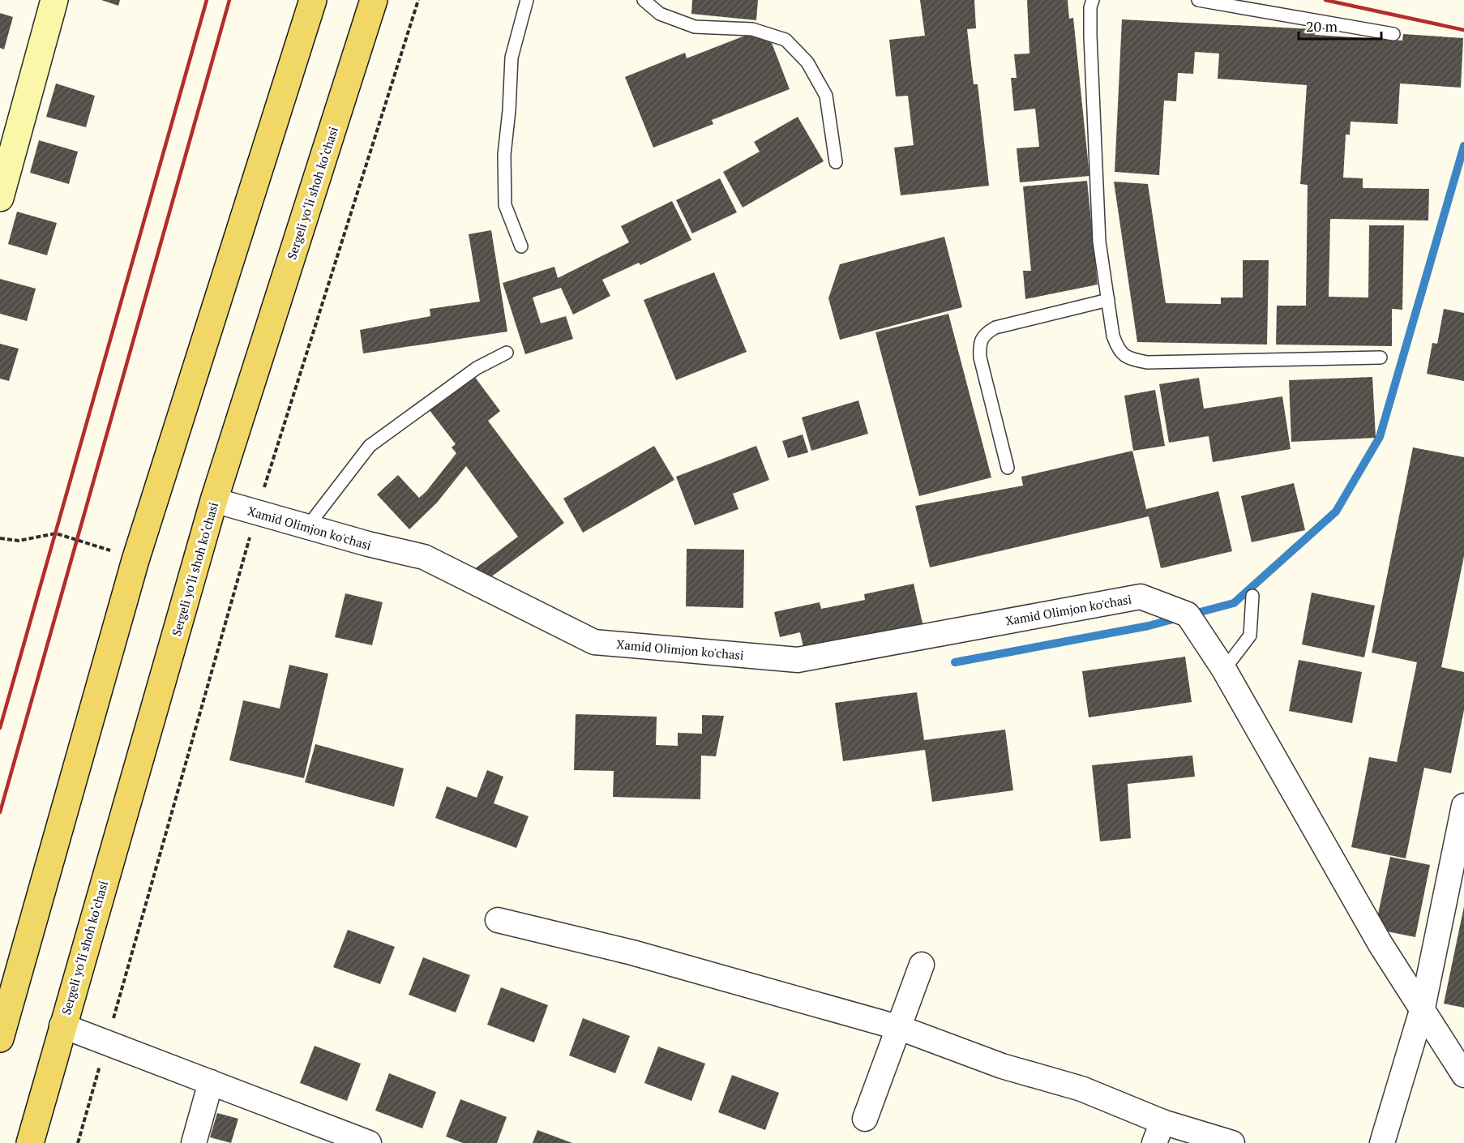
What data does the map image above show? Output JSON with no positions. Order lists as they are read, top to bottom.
{
  "streets": {
    "main road": ["Sergeli yo‘li shoh ko‘chasi"],
    "street": ["Xamid Olimjon ko'chasi"]
  },
  "crossings": [
    ["Sergeli yo‘li shoh ko‘chasi", "Xamid Olimjon ko'chasi"]
  ],
  "scale_bar": "20 m"
}
